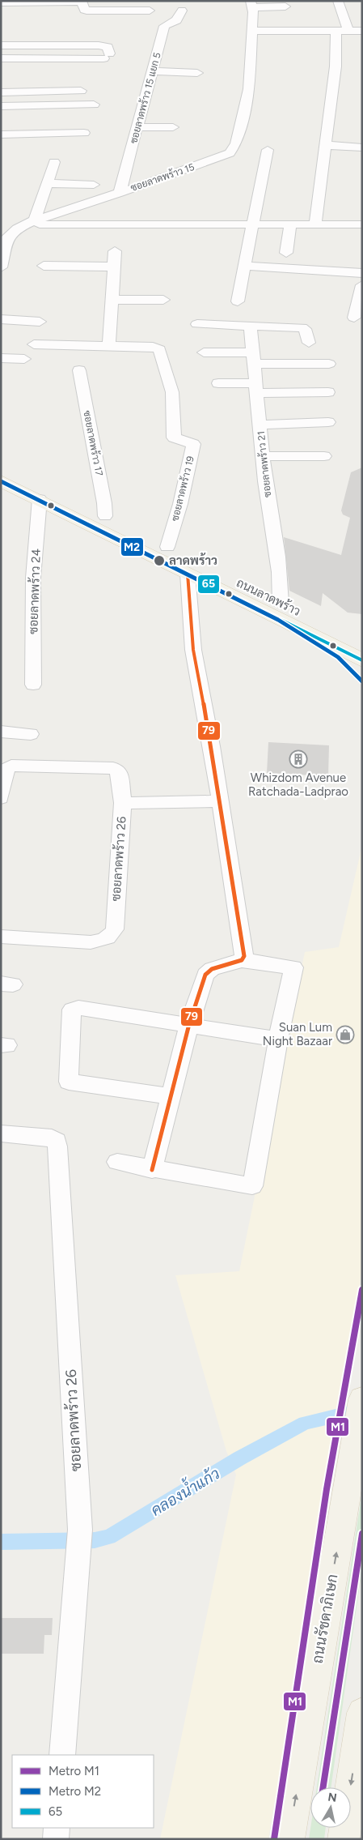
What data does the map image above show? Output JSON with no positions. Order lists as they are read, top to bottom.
{
  "streets": {
    "main road": ["ถนนลาดพร้าว", "ถนนรัชดาภิเษก"],
    "street": [
      "ซอยลาดพร้าว 15 แยก 5",
      "ซอยลาดพร้าว 15",
      "ซอยลาดพร้าว 17",
      "ซอยลาดพร้าว 21",
      "ซอยลาดพร้าว 19",
      "ซอยลาดพร้าว 24",
      "ซอยลาดพร้าว 26"
    ]
  },
  "crossings": [
    ["ซอยลาดพร้าว 15 แยก 5", "ซอยลาดพร้าว 15"],
    ["ซอยลาดพร้าว 17", "ถนนลาดพร้าว"],
    ["ซอยลาดพร้าว 21", "ถนนลาดพร้าว"],
    ["ซอยลาดพร้าว 19", "ถนนลาดพร้าว"],
    ["ซอยลาดพร้าว 24", "ถนนลาดพร้าว"]
  ],
  "one_way": ["ถนนรัชดาภิเษก"],
  "water": ["คลองน้ำแก้ว"],
  "places": {
    "other": ["ลาดพร้าว"],
    "building": ["Whizdom Avenue Ratchada-Ladprao"],
    "shop": ["Suan Lum Night Bazaar"]
  },
  "lines": [
    "transit line 65",
    "metro line M2",
    "transit line 79",
    "metro line M1"
  ],
  "legend": ["Metro M1", "Metro M2", "65"],
  "north": "top"
}
